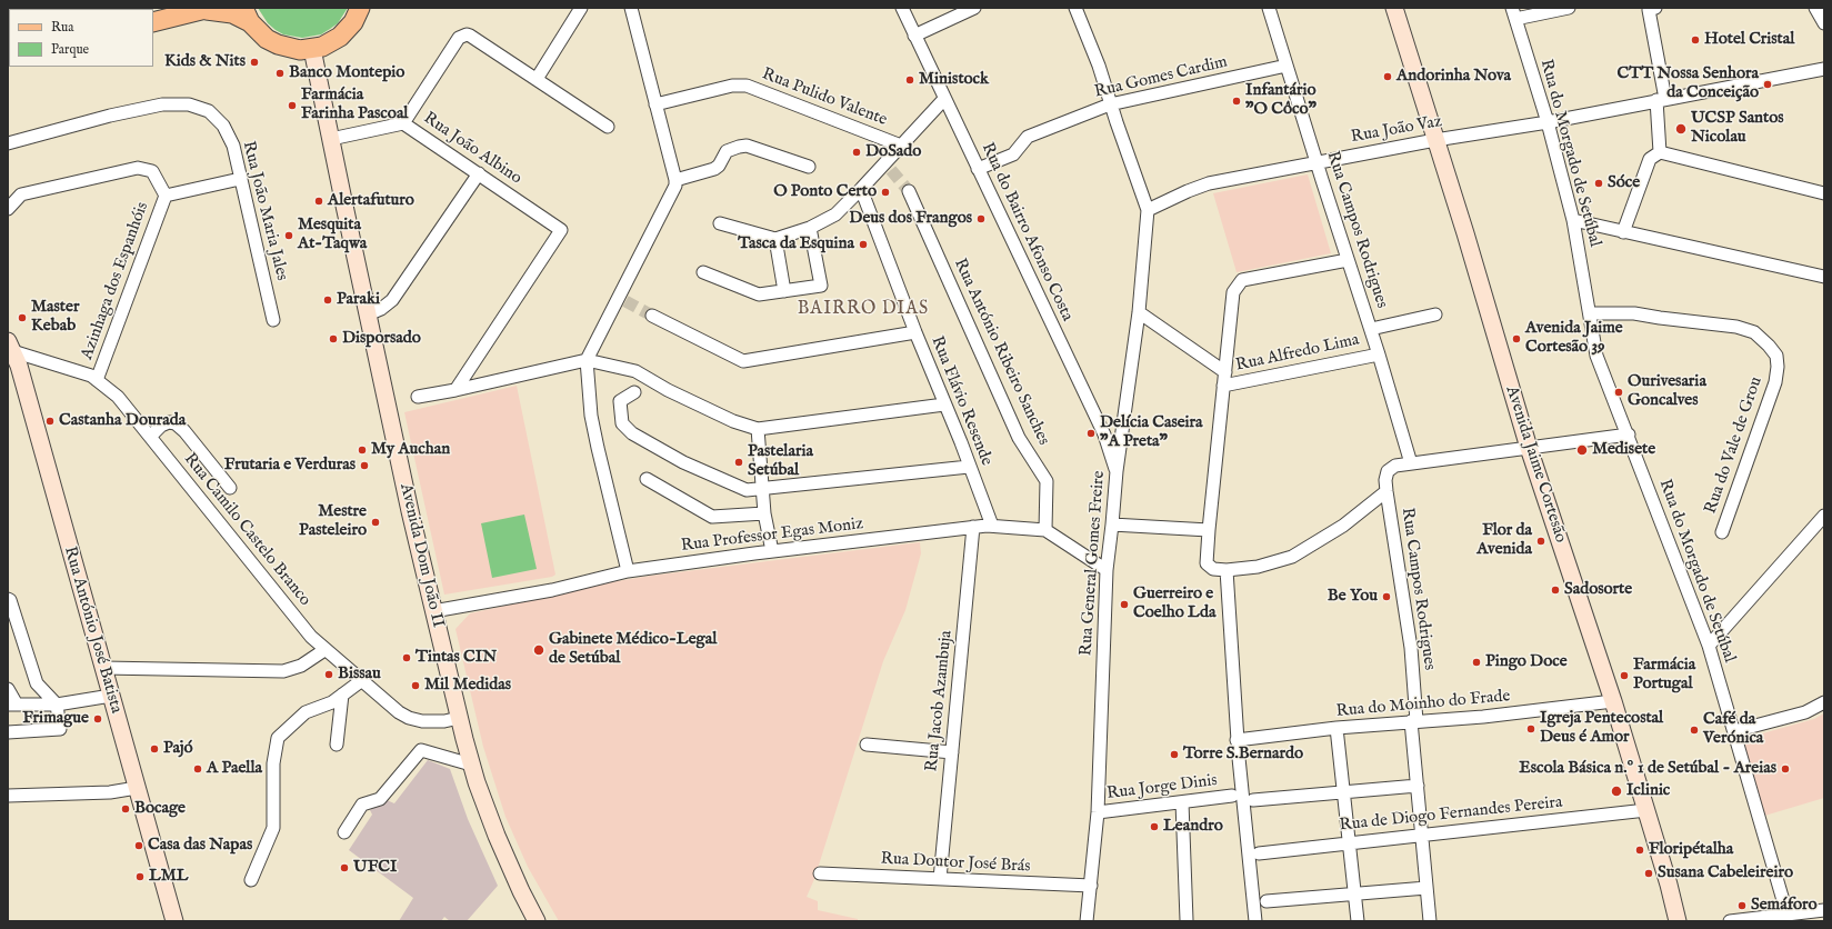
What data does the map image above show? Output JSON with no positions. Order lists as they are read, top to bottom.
{
  "streets": {
    "main road": ["Avenida Jaime Cortesão", "Avenida Dom João II", "Rua António José Batista"],
    "street": [
      "Rua Gomes Cardim",
      "Rua Pulido Valente",
      "Rua João Vaz",
      "Rua João Albino",
      "Rua do Morgado de Setúbal",
      "Rua João Maria Jales",
      "Rua Campos Rodrigues",
      "Rua do Bairro Afonso Costa",
      "Azinhaga dos Espanhóis",
      "Rua António Ribeiro Sanches",
      "Rua Alfredo Lima",
      "Rua Flávio Resende",
      "Rua do Vale de Grou",
      "Rua Camilo Castelo Branco",
      "Rua Professor Egas Moniz",
      "Rua General Gomes Freire",
      "Rua Jacob Azambuja",
      "Rua do Moinho do Frade",
      "Rua Jorge Dinis",
      "Rua de Diogo Fernandes Pereira",
      "Rua Doutor José Brás"
    ]
  },
  "crossings": [
    ["Rua Gomes Cardim", "Rua Campos Rodrigues"],
    ["Rua Gomes Cardim", "Rua do Bairro Afonso Costa"],
    ["Rua João Vaz", "Rua do Morgado de Setúbal"],
    ["Rua João Vaz", "Rua Campos Rodrigues"],
    ["Rua João Vaz", "Avenida Jaime Cortesão"],
    ["Rua João Vaz", "Rua General Gomes Freire"],
    ["Rua João Albino", "Avenida Dom João II"],
    ["Rua do Morgado de Setúbal", "Rua do Vale de Grou"],
    ["Rua João Maria Jales", "Azinhaga dos Espanhóis"],
    ["Rua Campos Rodrigues", "Rua Alfredo Lima"],
    ["Rua Campos Rodrigues", "Rua do Moinho do Frade"],
    ["Rua Campos Rodrigues", "Rua de Diogo Fernandes Pereira"],
    ["Rua do Bairro Afonso Costa", "Rua General Gomes Freire"],
    ["Azinhaga dos Espanhóis", "Rua Camilo Castelo Branco"],
    ["Rua António Ribeiro Sanches", "Rua Professor Egas Moniz"],
    ["Rua Flávio Resende", "Rua Professor Egas Moniz"],
    ["Avenida Jaime Cortesão", "Rua do Moinho do Frade"],
    ["Avenida Jaime Cortesão", "Rua de Diogo Fernandes Pereira"],
    ["Rua Camilo Castelo Branco", "Avenida Dom João II"],
    ["Rua Camilo Castelo Branco", "Rua António José Batista"],
    ["Rua Professor Egas Moniz", "Avenida Dom João II"],
    ["Rua Professor Egas Moniz", "Rua General Gomes Freire"],
    ["Rua Professor Egas Moniz", "Rua Jacob Azambuja"],
    ["Rua General Gomes Freire", "Rua Jorge Dinis"],
    ["Rua General Gomes Freire", "Rua Doutor José Brás"],
    ["Rua Jacob Azambuja", "Rua Doutor José Brás"]
  ],
  "districts": ["BAIRRO DIAS"],
  "places": [
    "Hotel Cristal",
    "Kids & Nits",
    "Banco Montepio",
    "Andorinha Nova",
    "Ministock",
    "CTT Nossa Senhora da Conceição",
    "Infantário \"O Côco\"",
    "Farmácia Farinha Pascoal",
    "UCSP Santos Nicolau",
    "DoSado",
    "Sóce",
    "O Ponto Certo",
    "Alertafuturo",
    "Deus dos Frangos",
    "Mesquita At-Taqwa",
    "Tasca da Esquina",
    "Paraki",
    "Master Kebab",
    "Disporsado",
    "Avenida Jaime Cortesão 39",
    "Ourivesaria Goncalves",
    "Castanha Dourada",
    "Delícia Caseira \"A Preta\"",
    "My Auchan",
    "Medisete",
    "Pastelaria Setúbal",
    "Frutaria e Verduras",
    "Mestre Pasteleiro",
    "Flor da Avenida",
    "Sadosorte",
    "Be You",
    "Guerreiro e Coelho Lda",
    "Gabinete Médico-Legal de Setúbal",
    "Tintas CIN",
    "Pingo Doce",
    "Bissau",
    "Farmácia Portugal",
    "Mil Medidas",
    "Frimague",
    "Igreja Pentecostal Deus é Amor",
    "Café da Verónica",
    "Pajó",
    "Torre S.Bernardo",
    "A Paella",
    "Escola Básica n.º 1 de Setúbal - Areias",
    "Iclinic",
    "Bocage",
    "Leandro",
    "Casa das Napas",
    "Floripétalha",
    "UFCI",
    "Susana Cabeleireiro",
    "LML",
    "Semáforo"
  ],
  "legend": ["Rua", "Parque"]
}
